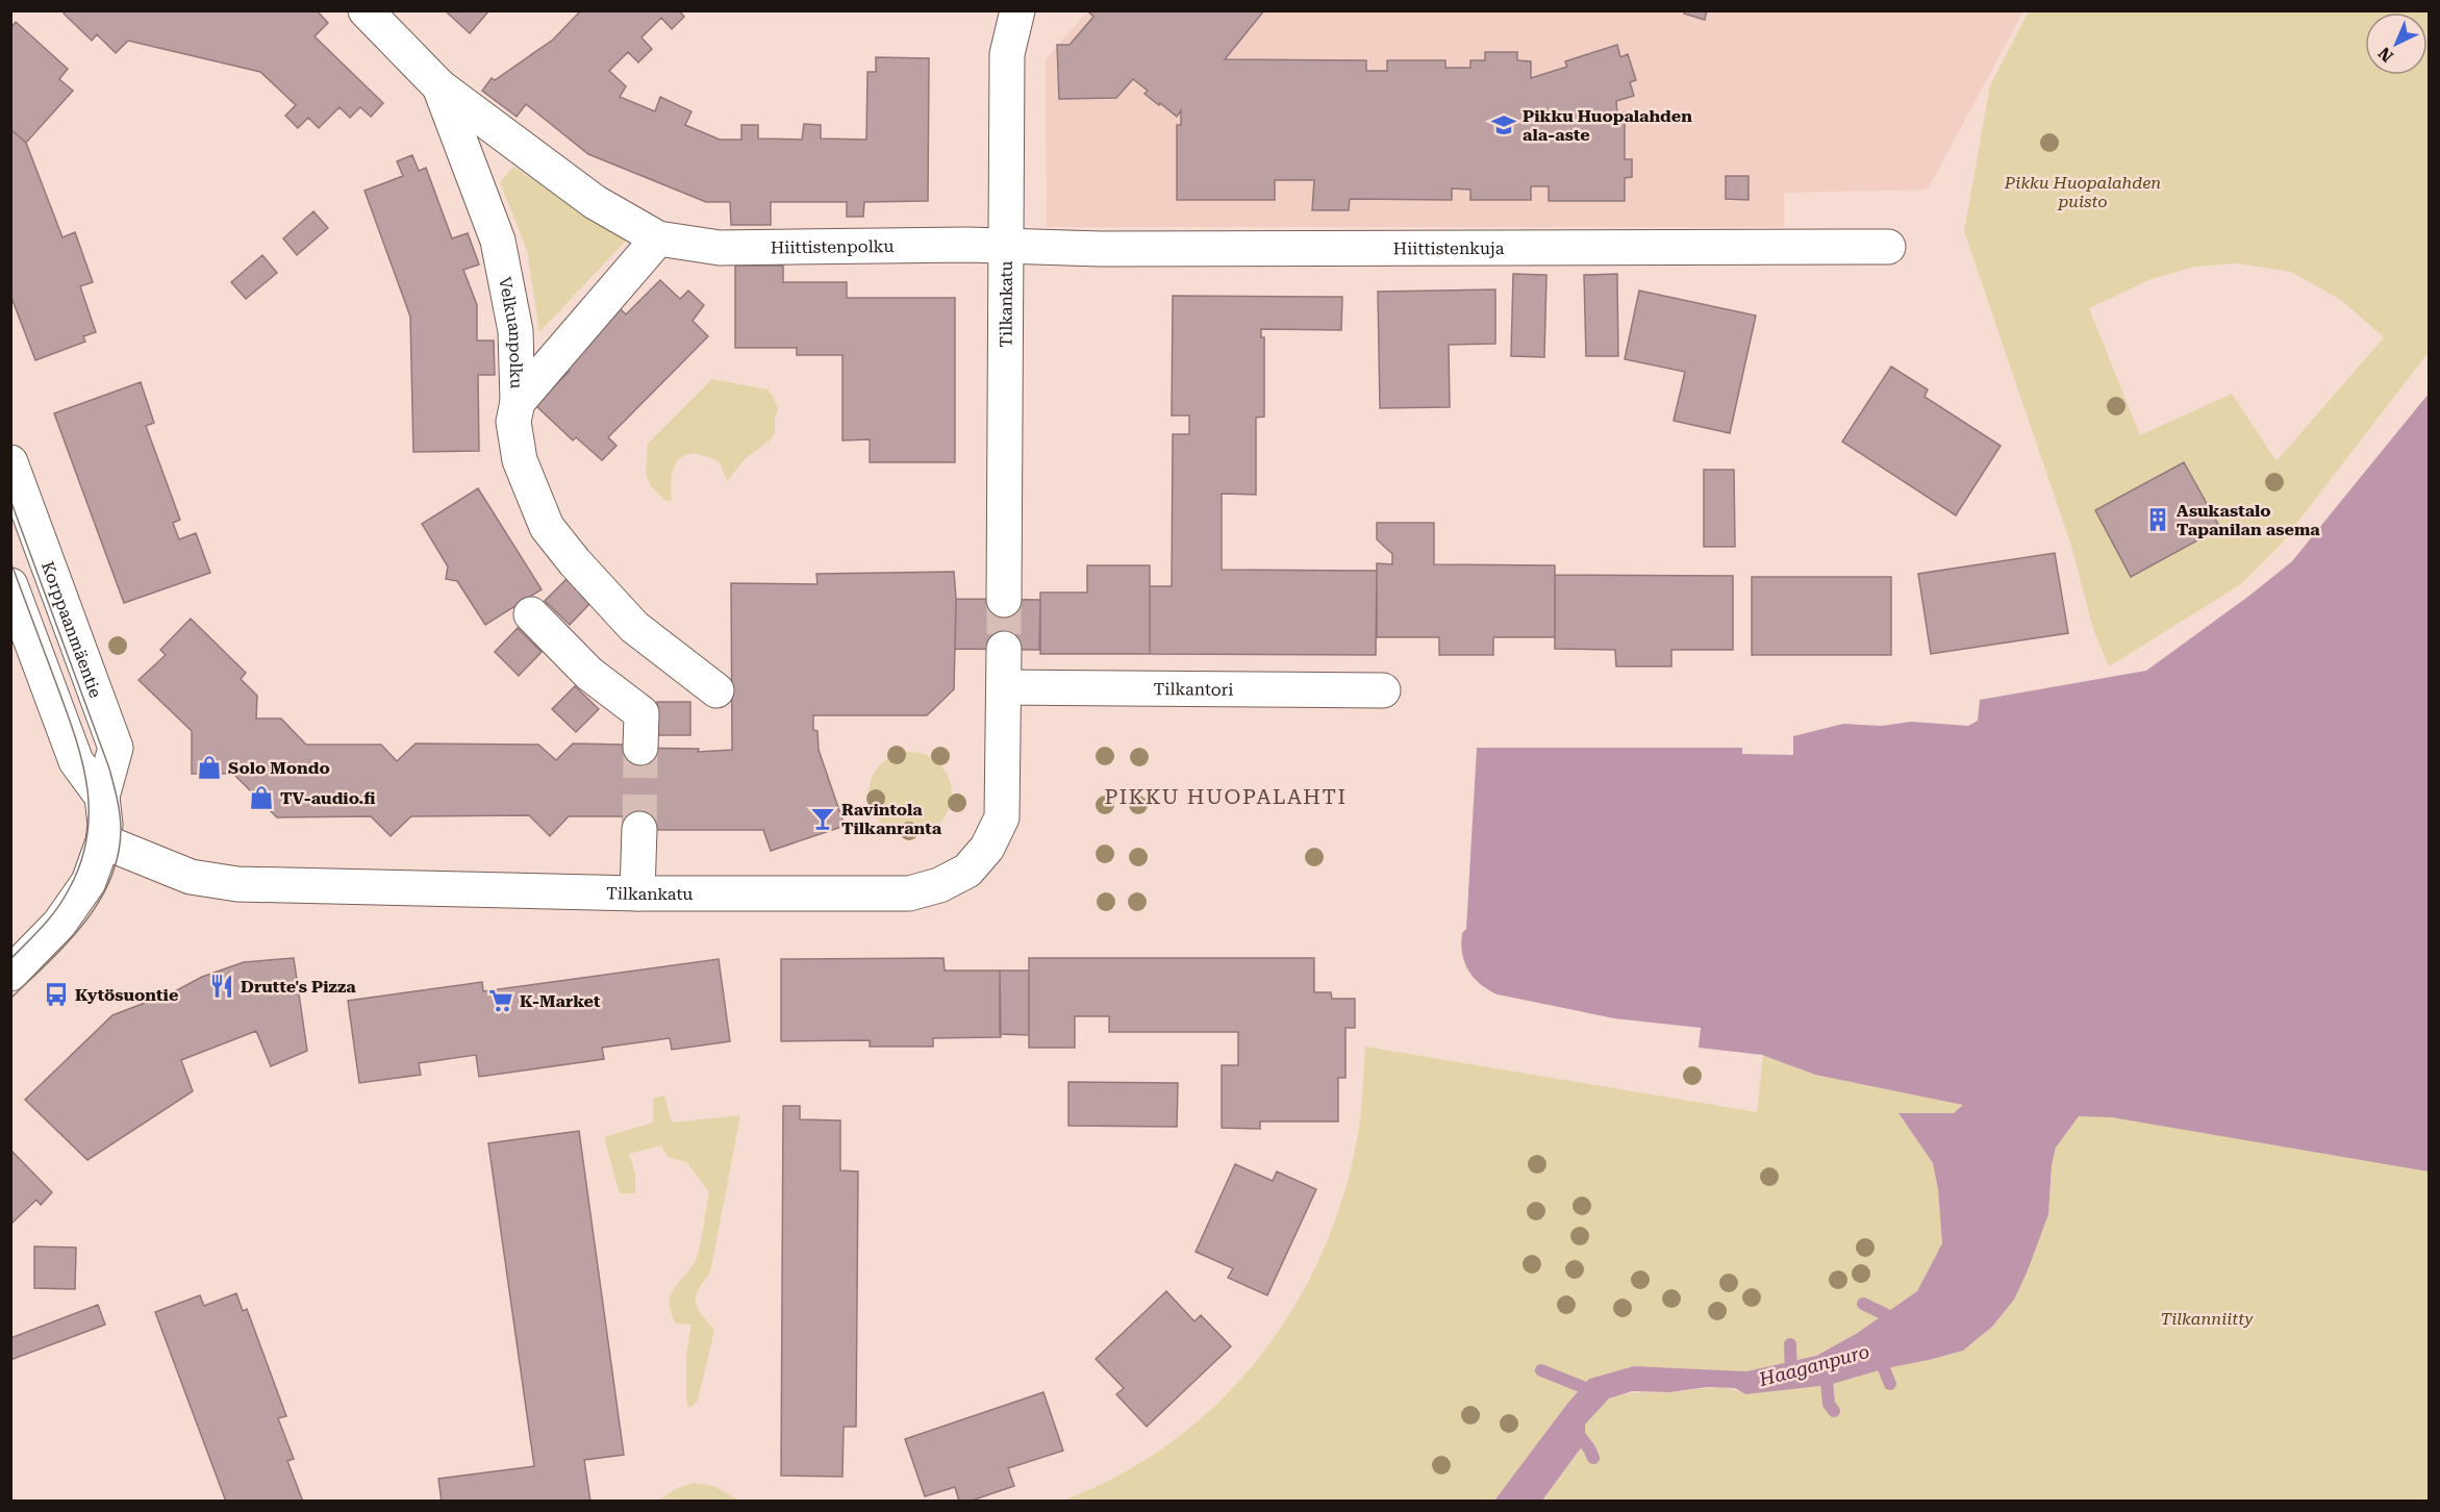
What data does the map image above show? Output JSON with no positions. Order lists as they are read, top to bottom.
{
  "streets": {
    "street": [
      "Hiittistenpolku",
      "Hiittistenkuja",
      "Tilkankatu",
      "Velkuanpolku",
      "Korppaanmäentie",
      "Tilkantori"
    ]
  },
  "crossings": [
    ["Hiittistenpolku", "Hiittistenkuja"],
    ["Hiittistenpolku", "Tilkankatu"],
    ["Hiittistenpolku", "Velkuanpolku"],
    ["Hiittistenkuja", "Tilkankatu"],
    ["Tilkankatu", "Korppaanmäentie"],
    ["Tilkankatu", "Tilkantori"]
  ],
  "districts": ["PIKKU HUOPALAHTI"],
  "water": ["Haaganpuro"],
  "parks": ["Pikku Huopalahden puisto", "Tilkanniitty"],
  "places": {
    "school or university": ["Pikku Huopalahden ala-aste"],
    "building": ["Asukastalo Tapanilan asema"],
    "shop": ["Solo Mondo", "TV-audio.fi"],
    "bar": ["Ravintola Tilkanranta"],
    "restaurant": ["Drutte's Pizza"],
    "bus stop": ["Kytösuontie"],
    "supermarket": ["K-Market"]
  },
  "north": "bottom left"
}
